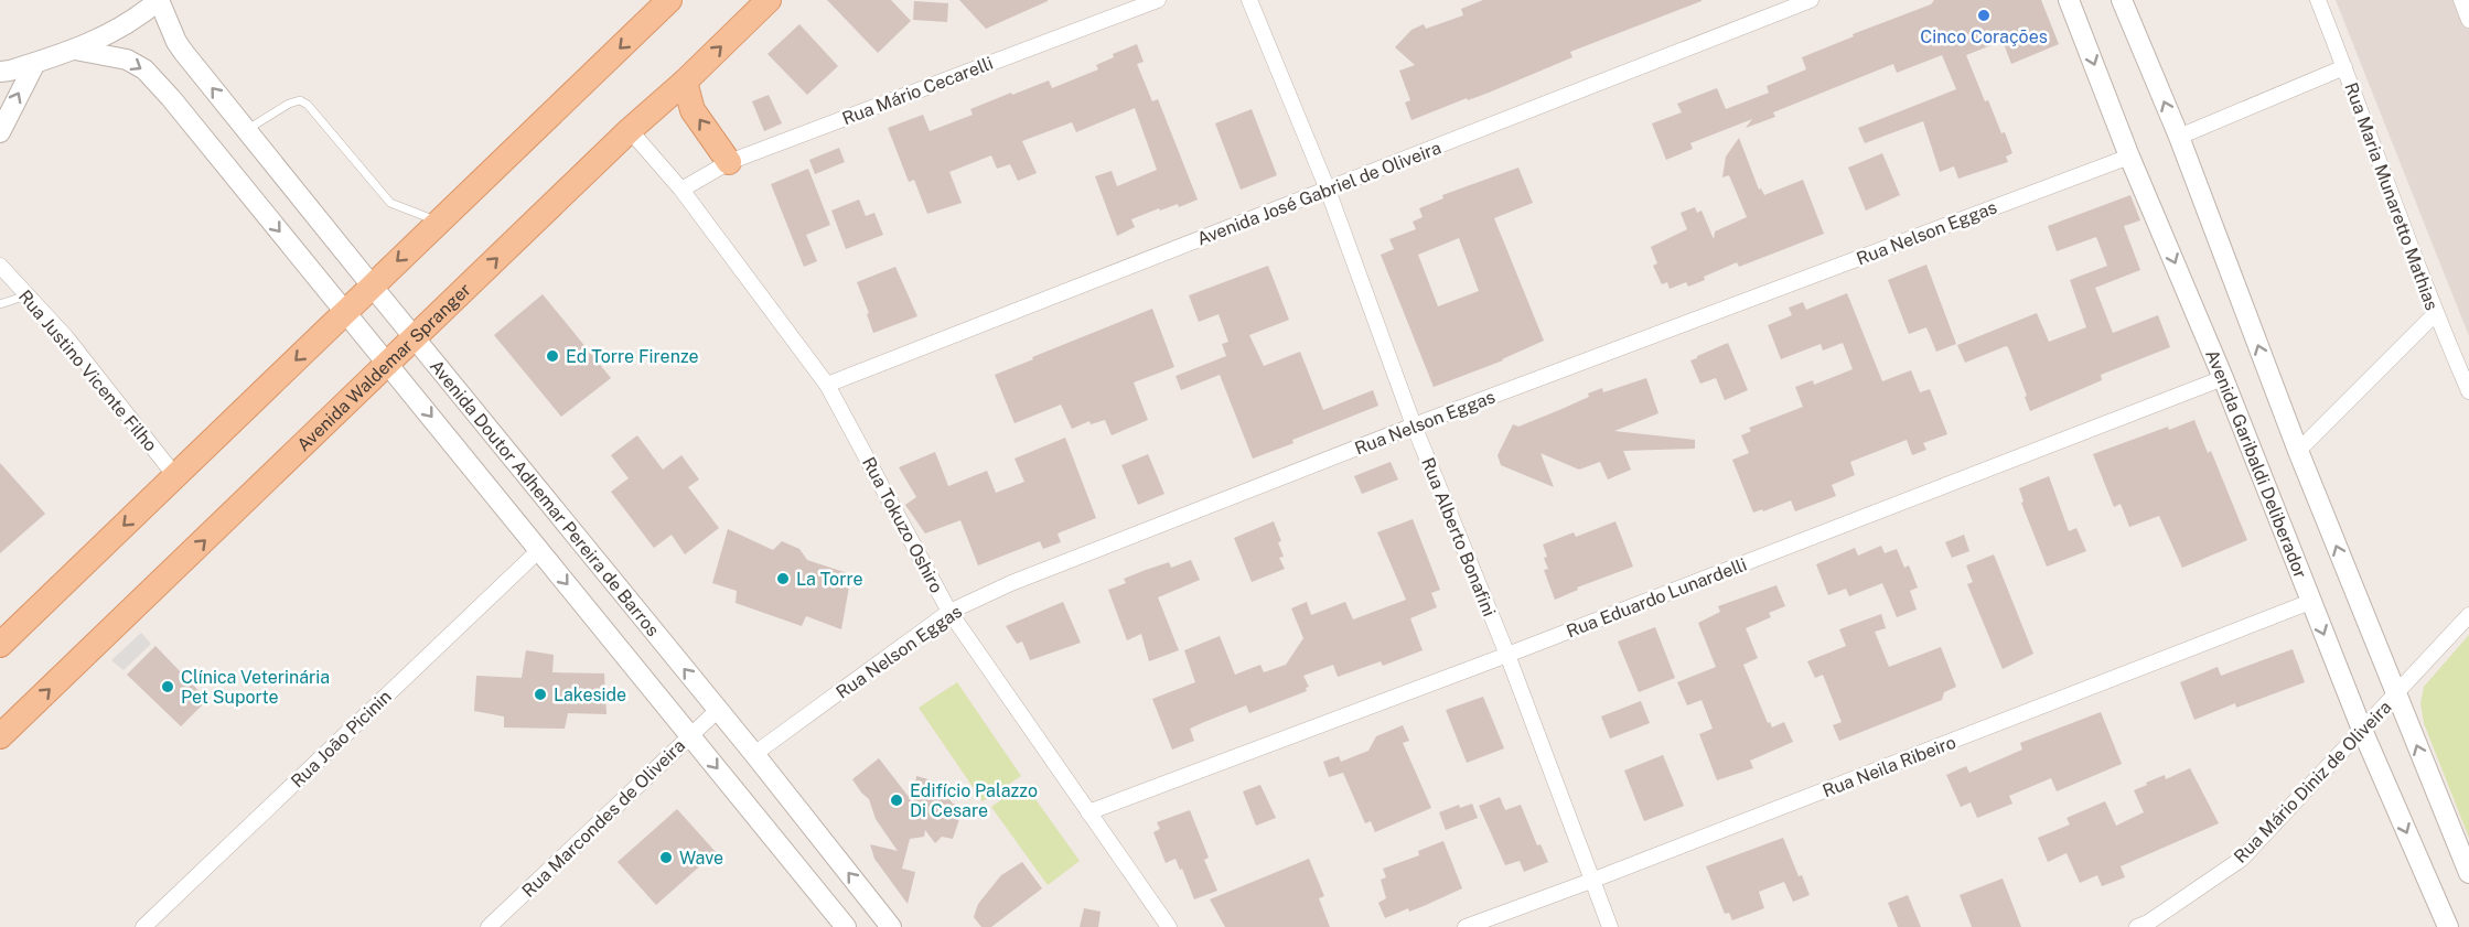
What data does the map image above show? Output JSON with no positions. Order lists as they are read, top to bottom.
{
  "streets": {
    "main road": ["Avenida Waldemar Spranger"],
    "street": [
      "Rua Mário Cecarelli",
      "Avenida José Gabriel de Oliveira",
      "Rua Maria Munaretto Mathias",
      "Rua Nelson Eggas",
      "Rua Justino Vicente Filho",
      "Avenida Garibaldi Deliberador",
      "Avenida Doutor Adhemar Pereira de Barros",
      "Rua Tokuzo Oshiro",
      "Rua Alberto Bonafini",
      "Rua Eduardo Lunardelli",
      "Rua João Picinin",
      "Rua Neila Ribeiro",
      "Rua Mário Diniz de Oliveira",
      "Rua Marcondes de Oliveira"
    ]
  },
  "crossings": [
    ["Rua Mário Cecarelli", "Rua Tokuzo Oshiro"],
    ["Avenida José Gabriel de Oliveira", "Rua Tokuzo Oshiro"],
    ["Avenida José Gabriel de Oliveira", "Rua Alberto Bonafini"],
    ["Rua Nelson Eggas", "Avenida Garibaldi Deliberador"],
    ["Rua Nelson Eggas", "Avenida Doutor Adhemar Pereira de Barros"],
    ["Rua Nelson Eggas", "Rua Tokuzo Oshiro"],
    ["Rua Nelson Eggas", "Rua Alberto Bonafini"],
    ["Avenida Waldemar Spranger", "Avenida Doutor Adhemar Pereira de Barros"],
    ["Avenida Waldemar Spranger", "Rua Tokuzo Oshiro"],
    ["Avenida Garibaldi Deliberador", "Rua Eduardo Lunardelli"],
    ["Avenida Garibaldi Deliberador", "Rua Neila Ribeiro"],
    ["Avenida Garibaldi Deliberador", "Rua Mário Diniz de Oliveira"],
    ["Avenida Doutor Adhemar Pereira de Barros", "Rua João Picinin"],
    ["Avenida Doutor Adhemar Pereira de Barros", "Rua Marcondes de Oliveira"],
    ["Rua Tokuzo Oshiro", "Rua Eduardo Lunardelli"],
    ["Rua Alberto Bonafini", "Rua Eduardo Lunardelli"],
    ["Rua Alberto Bonafini", "Rua Neila Ribeiro"]
  ],
  "places": [
    "Cinco Corações",
    "Ed Torre Firenze",
    "La Torre",
    "Clínica Veterinária Pet Suporte",
    "Lakeside",
    "Edifício Palazzo Di Cesare",
    "Wave"
  ]
}
